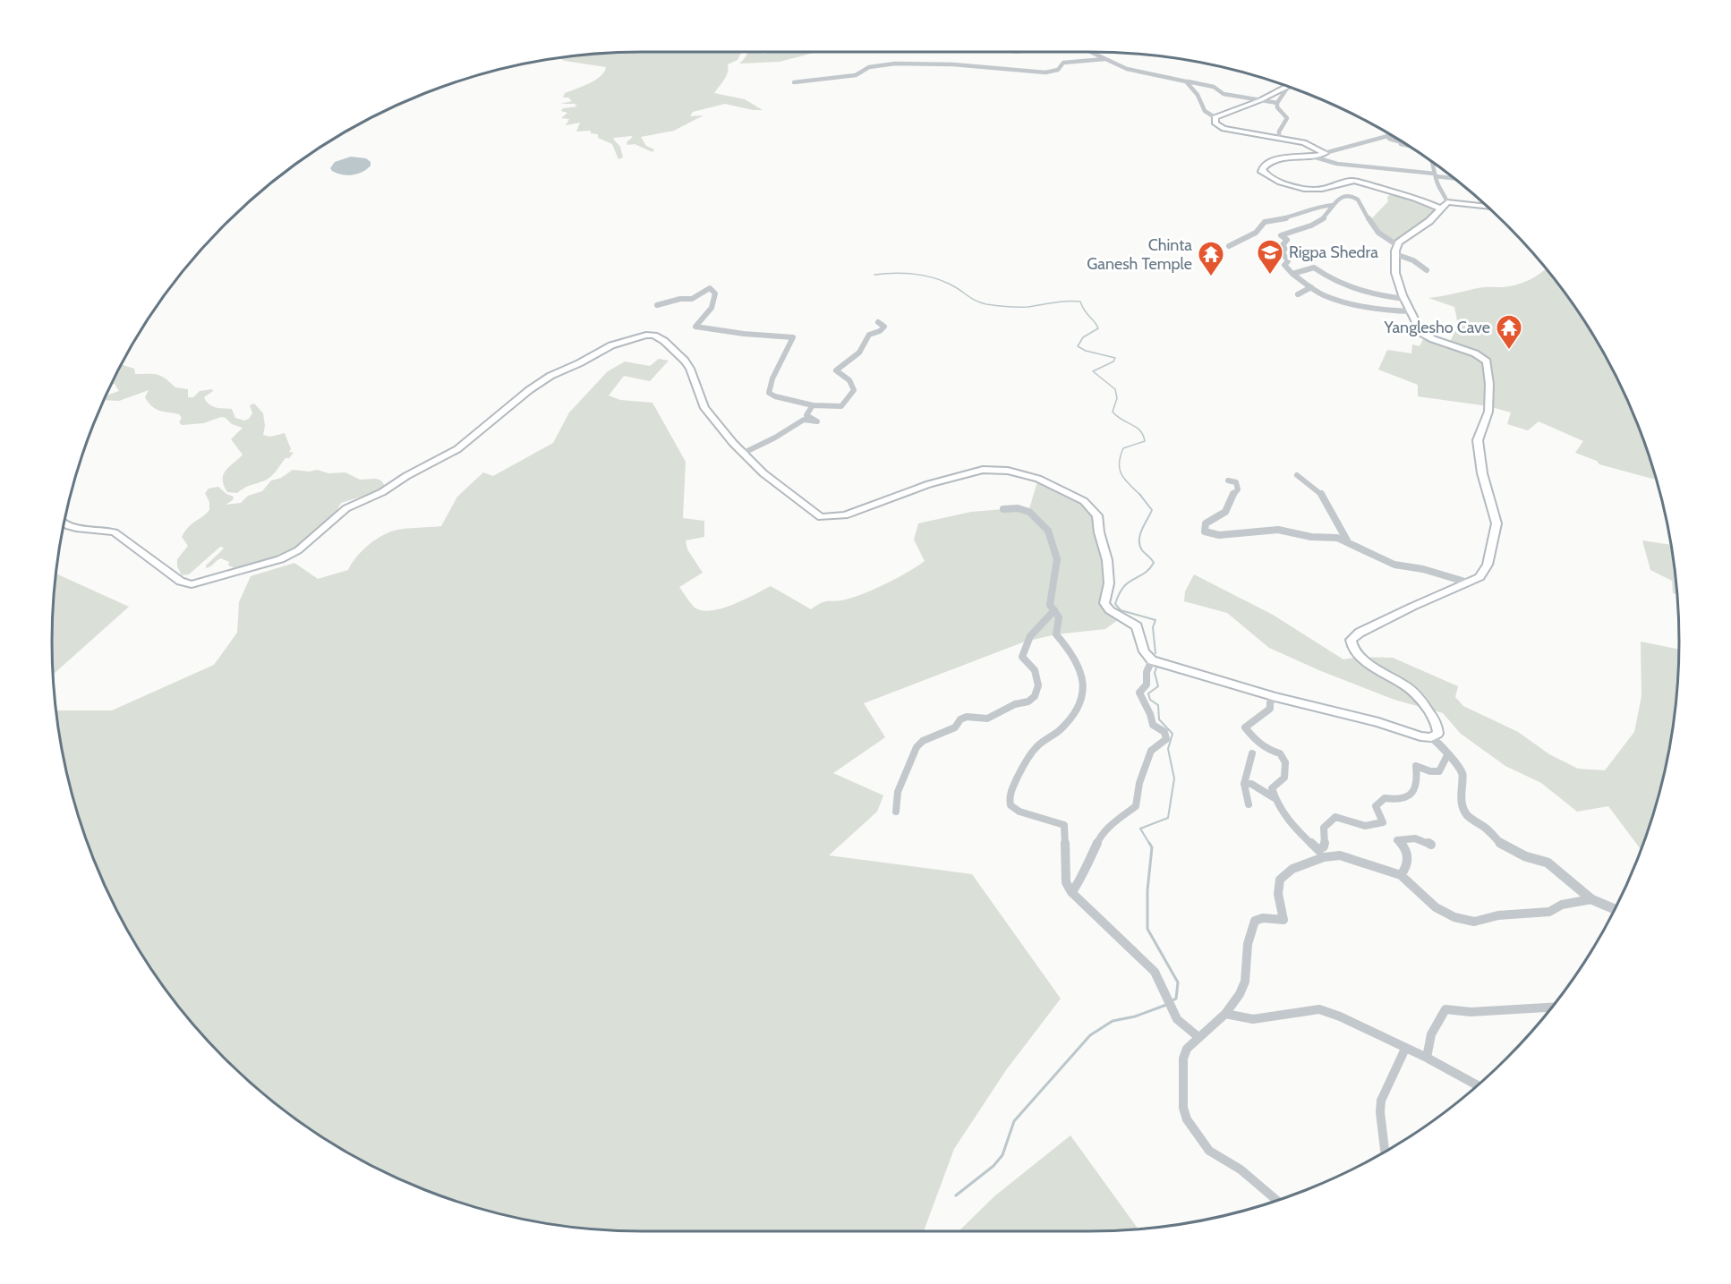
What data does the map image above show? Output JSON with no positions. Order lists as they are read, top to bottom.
{
  "places": {
    "school or university": ["Rigpa Shedra"],
    "temple": ["Chinta Ganesh Temple", "Yanglesho Cave"]
  }
}
